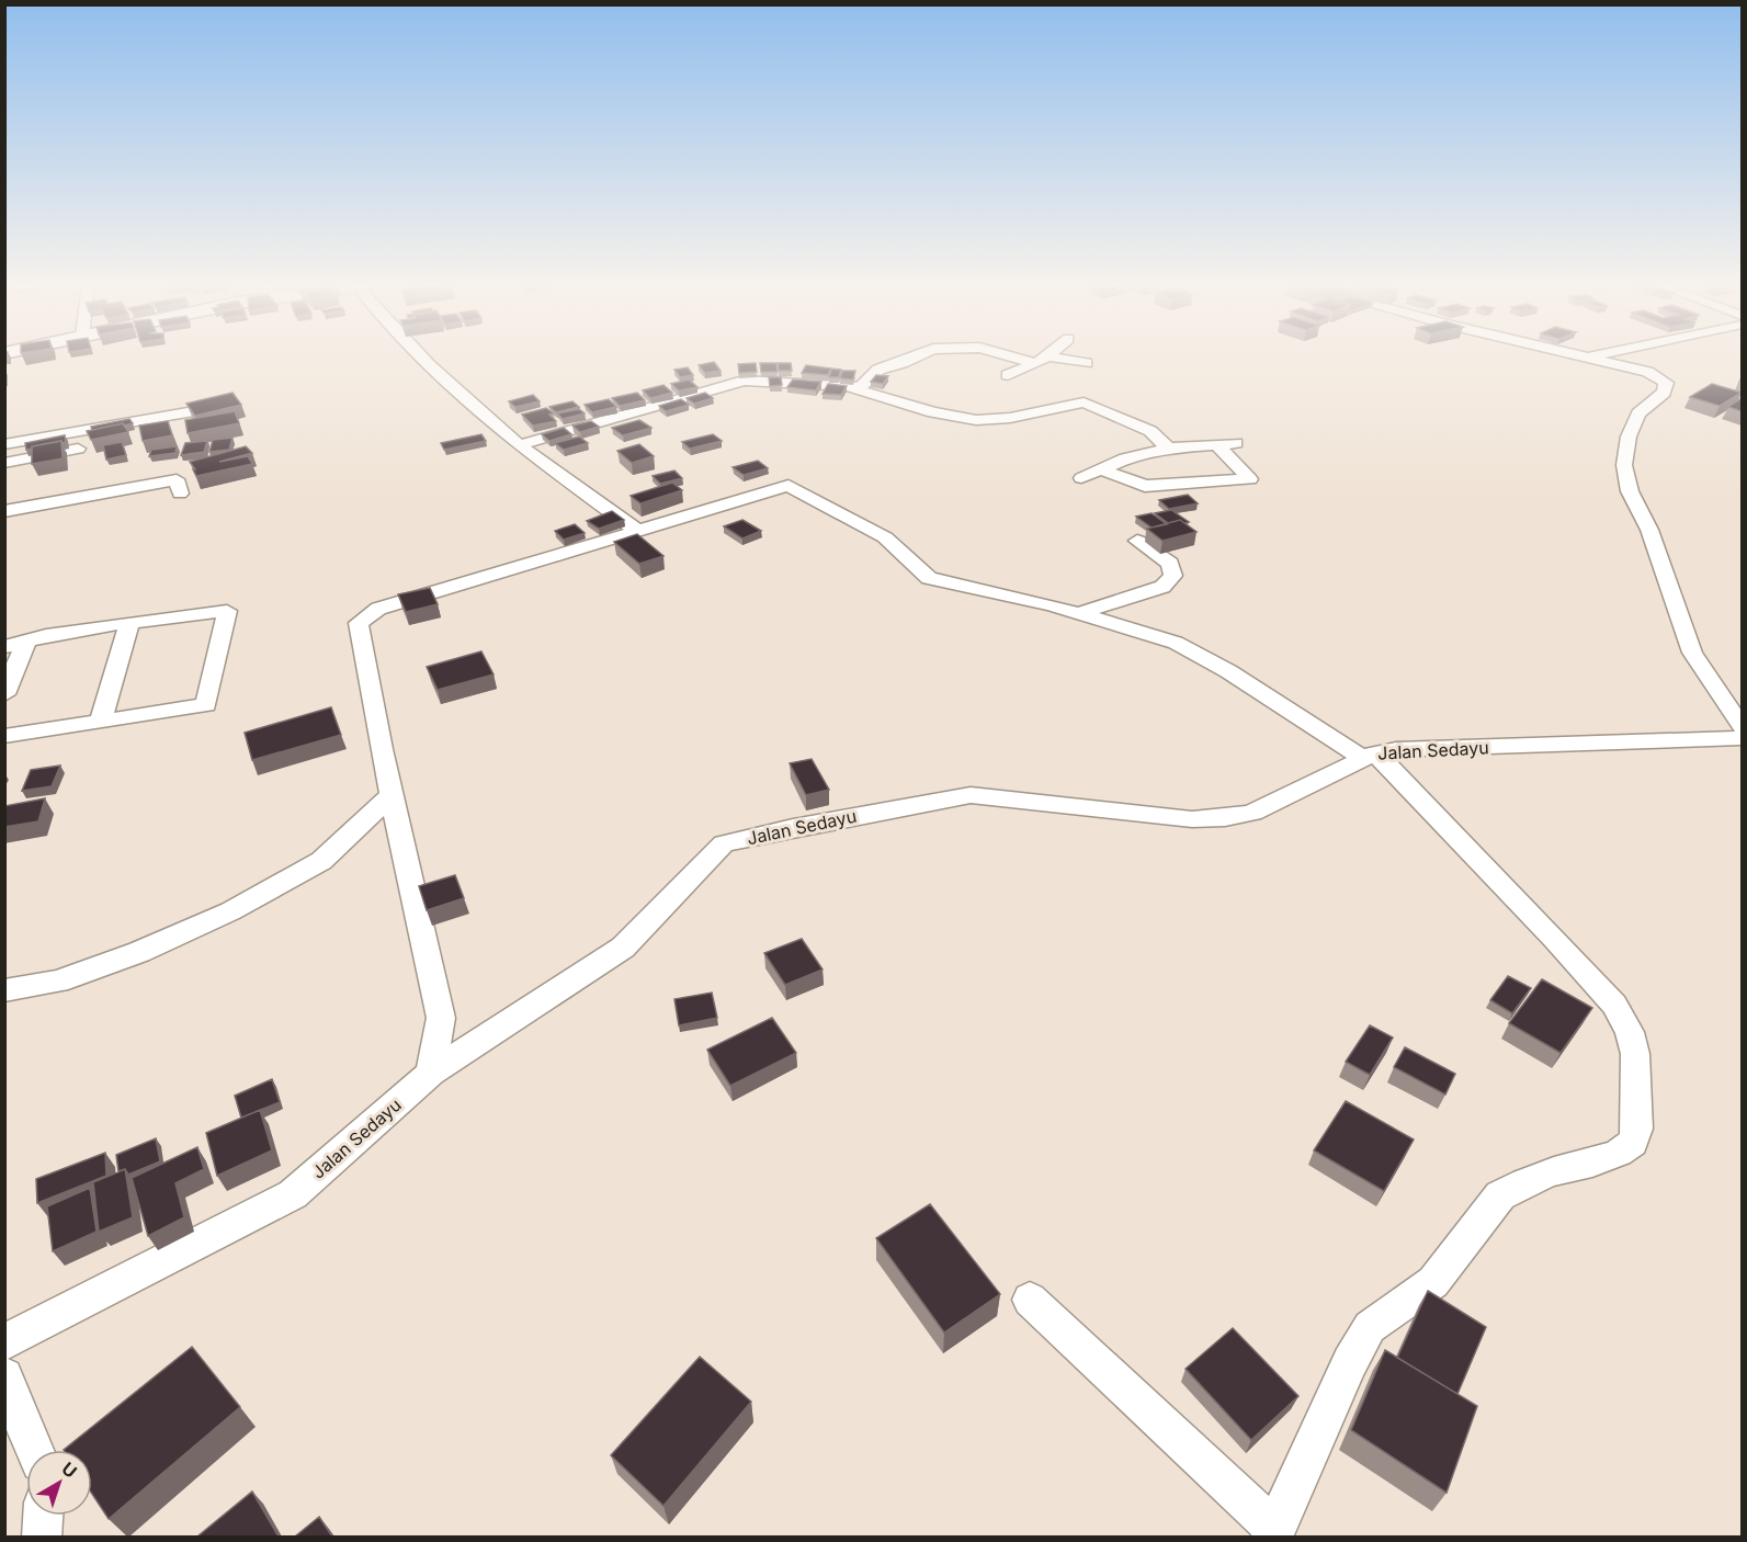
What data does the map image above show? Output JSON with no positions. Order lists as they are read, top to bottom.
{
  "streets": {
    "street": ["Jalan Sedayu"]
  },
  "north": "top right"
}
